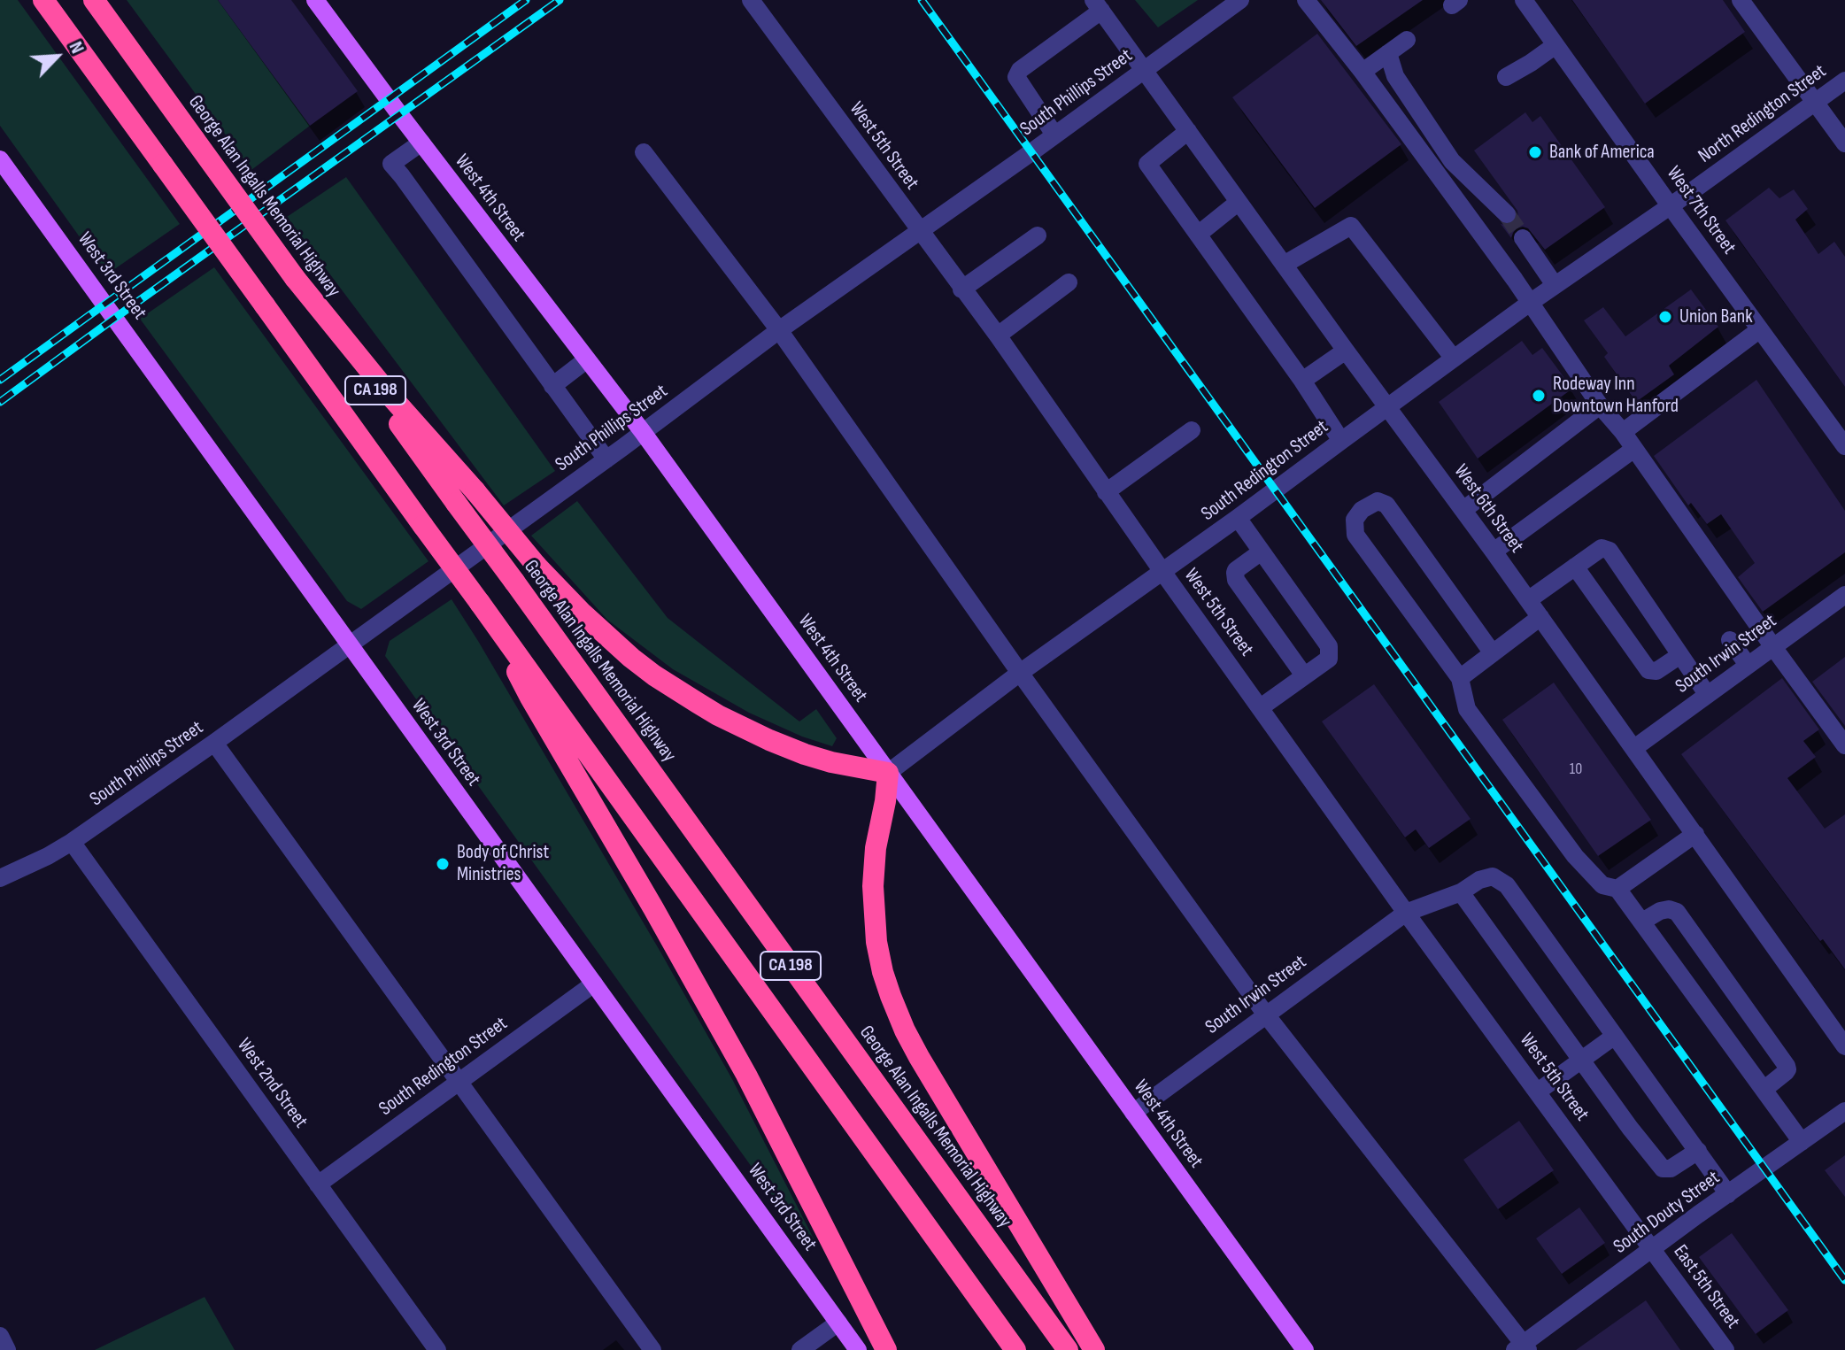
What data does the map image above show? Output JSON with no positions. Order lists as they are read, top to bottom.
{
  "streets": {
    "highway": ["George Alan Ingalls Memorial Highway", "CA 198"],
    "main road": ["West 4th Street", "West 3rd Street"],
    "street": [
      "South Phillips Street",
      "North Redington Street",
      "West 5th Street",
      "West 7th Street",
      "South Redington Street",
      "West 6th Street",
      "South Irwin Street",
      "West 2nd Street",
      "South Douty Street",
      "East 5th Street"
    ]
  },
  "crossings": [
    ["South Phillips Street", "West 5th Street"],
    ["South Phillips Street", "West 4th Street"],
    ["South Phillips Street", "West 3rd Street"],
    ["South Phillips Street", "West 6th Street"],
    ["South Phillips Street", "West 2nd Street"],
    ["North Redington Street", "West 7th Street"],
    ["North Redington Street", "South Redington Street"],
    ["West 5th Street", "South Redington Street"],
    ["West 5th Street", "South Irwin Street"],
    ["West 5th Street", "South Douty Street"],
    ["West 5th Street", "East 5th Street"],
    ["West 4th Street", "South Redington Street"],
    ["West 4th Street", "South Irwin Street"],
    ["West 7th Street", "South Redington Street"],
    ["West 3rd Street", "South Redington Street"],
    ["South Redington Street", "West 6th Street"],
    ["South Redington Street", "West 2nd Street"],
    ["West 6th Street", "South Irwin Street"],
    ["South Douty Street", "East 5th Street"]
  ],
  "places": [
    "Bank of America",
    "Union Bank",
    "Rodeway Inn Downtown Hanford",
    "Body of Christ Ministries"
  ],
  "house_numbers": ["10"],
  "north": "top right"
}
